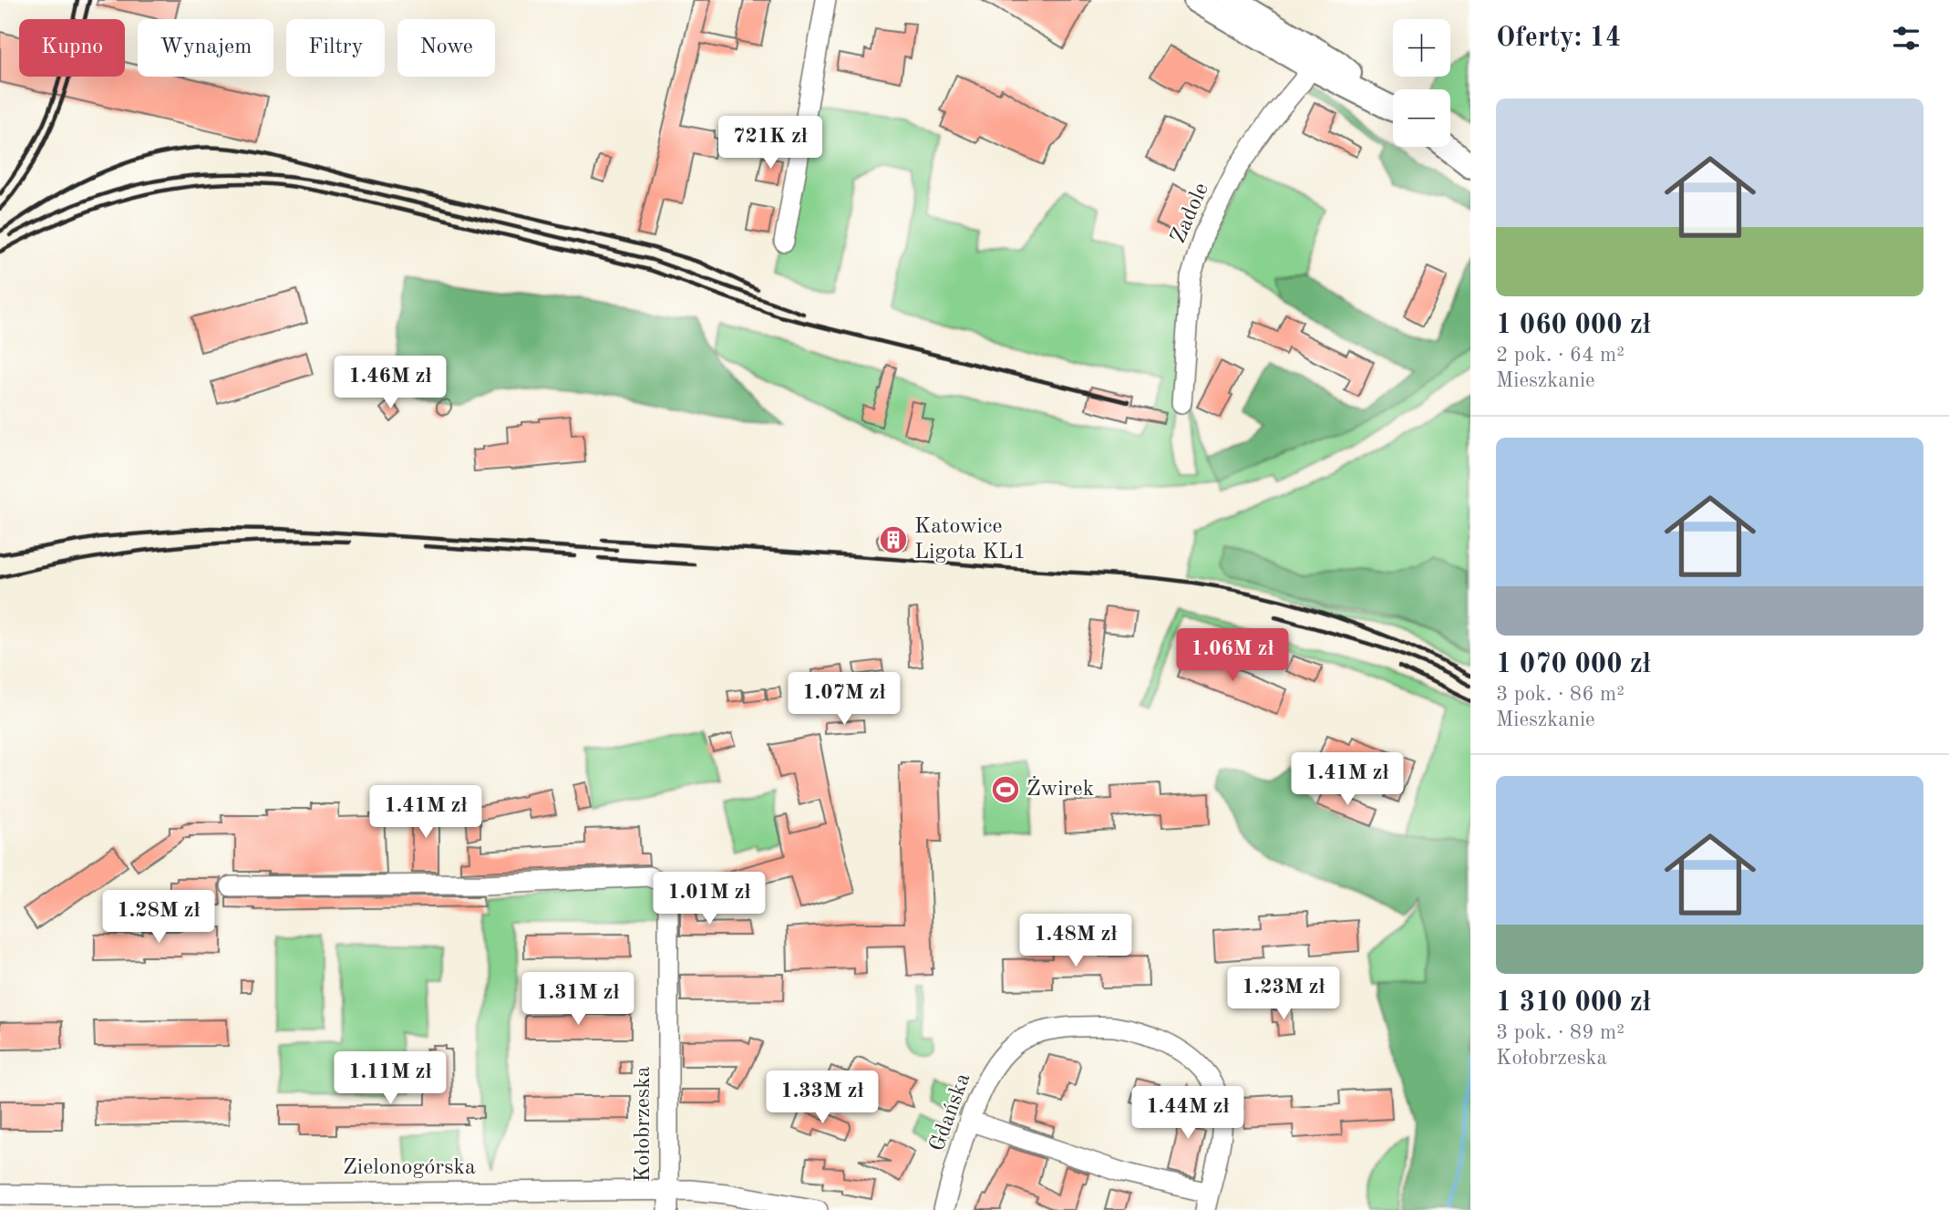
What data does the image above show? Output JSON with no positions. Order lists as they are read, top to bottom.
{
  "streets": {
    "street": [
      "Zadole",
      "Gdańska",
      "Kołobrzeska",
      "Zielonogórska"
    ]
  },
  "crossings": [
    ["Kołobrzeska", "Zielonogórska"]
  ],
  "places": {
    "building": ["Katowice Ligota KL1"],
    "sports": ["Żwirek"]
  },
  "page": {
    "heading": "Oferty: 14",
    "map_buttons": ["+", "−"],
    "chip": [
      "Kupno",
      "Wynajem",
      "Filtry",
      "Nowe"
    ],
    "list": [
      {
        "name": "1 060 000 zł",
        "note": "2 pok. · 64 m² · Mieszkanie"
      },
      {
        "name": "1 070 000 zł",
        "note": "3 pok. · 86 m² · Mieszkanie"
      },
      {
        "name": "1 310 000 zł",
        "note": "3 pok. · 89 m² · Kołobrzeska"
      }
    ],
    "price": [
      "721K zł",
      "1.46M zł",
      "1.06M zł",
      "1.07M zł",
      "1.41M zł",
      "1.41M zł",
      "1.01M zł",
      "1.28M zł",
      "1.48M zł",
      "1.23M zł",
      "1.31M zł",
      "1.11M zł",
      "1.33M zł",
      "1.44M zł"
    ]
  }
}
